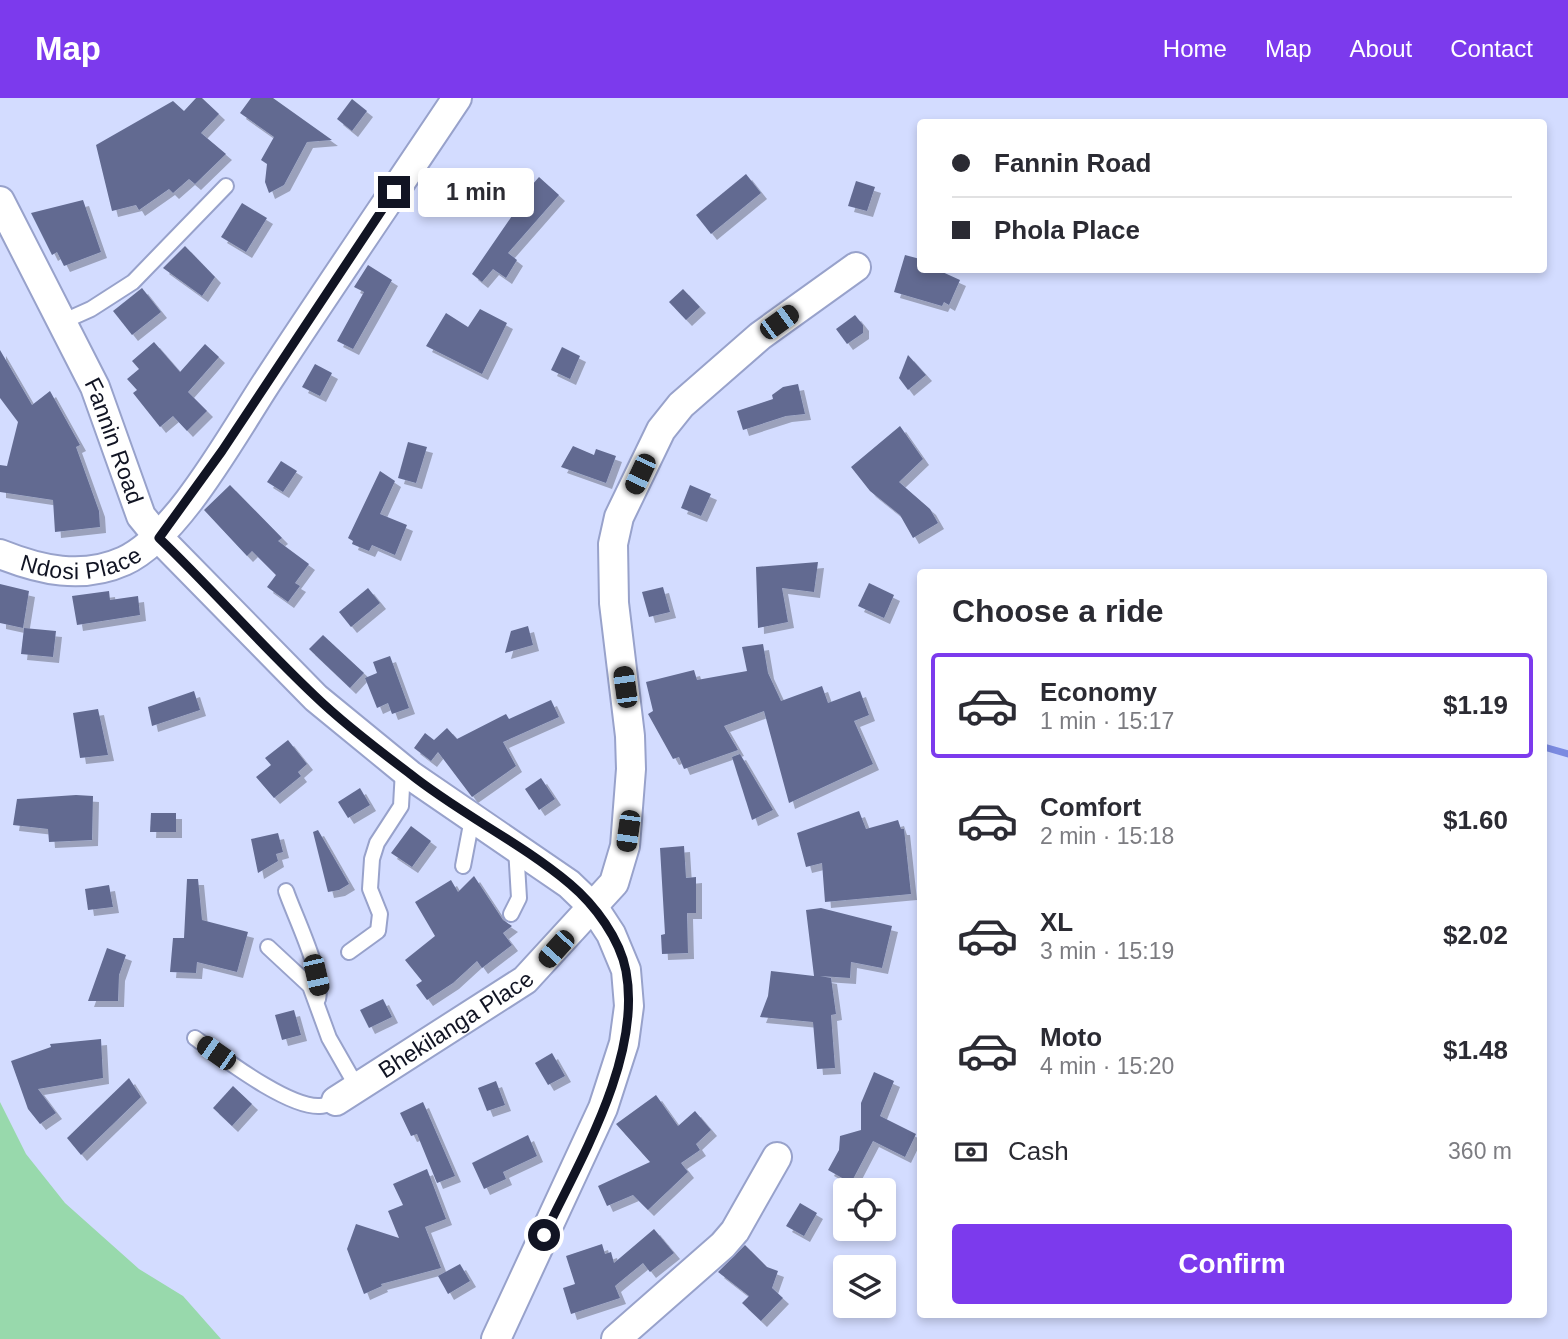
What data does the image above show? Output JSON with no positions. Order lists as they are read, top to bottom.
{
  "streets": {
    "street": ["Fannin Road", "Ndosi Place", "Bhekilanga Place"]
  },
  "crossings": [
    ["Fannin Road", "Ndosi Place"],
    ["Fannin Road", "Bhekilanga Place"]
  ],
  "page": {
    "header": "Map",
    "nav": [
      "Home",
      "Map",
      "About",
      "Contact"
    ],
    "banner": ["Fannin Road", "Phola Place"],
    "bubble": "1 min",
    "heading": "Choose a ride",
    "list": [
      {
        "name": "Economy",
        "note": "1 min · 15:17",
        "value": "$1.19"
      },
      {
        "name": "Comfort",
        "note": "2 min · 15:18",
        "value": "$1.60"
      },
      {
        "name": "XL",
        "note": "3 min · 15:19",
        "value": "$2.02"
      },
      {
        "name": "Moto",
        "note": "4 min · 15:20",
        "value": "$1.48"
      }
    ],
    "pay": ["Cash", "360 m"],
    "buttons": "Confirm"
  }
}
